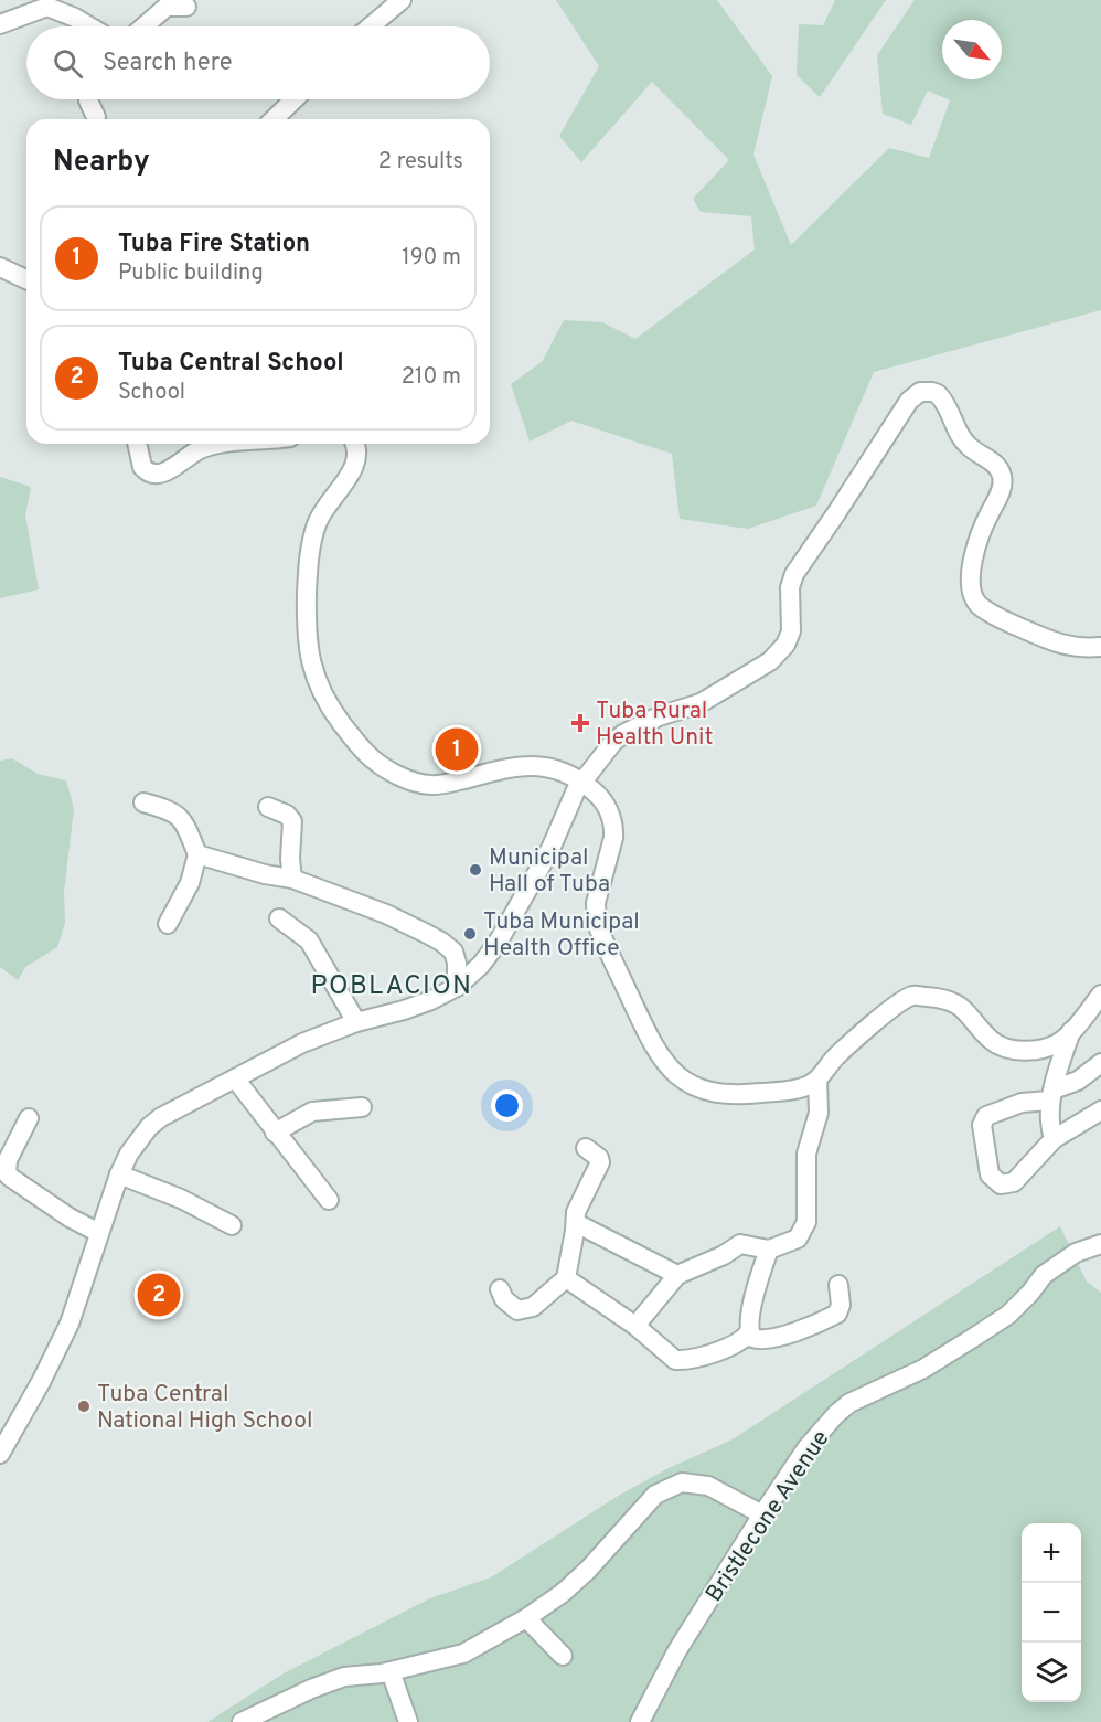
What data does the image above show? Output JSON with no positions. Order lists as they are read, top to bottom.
{
  "streets": {
    "street": ["Bristlecone Avenue"]
  },
  "districts": ["POBLACION"],
  "places": {
    "health": ["Tuba Rural Health Unit"],
    "other": ["Municipal Hall of Tuba", "Tuba Municipal Health Office", "Tuba Central National High School"]
  },
  "north": "bottom right",
  "page": {
    "search": "Search here",
    "heading": ["Nearby", "2 results"],
    "list": [
      {
        "mark": "1",
        "name": "Tuba Fire Station",
        "note": "Public building",
        "value": "190 m"
      },
      {
        "mark": "2",
        "name": "Tuba Central School",
        "note": "School",
        "value": "210 m"
      }
    ],
    "pins": ["1", "2"],
    "map_buttons": ["+", "−"]
  }
}
